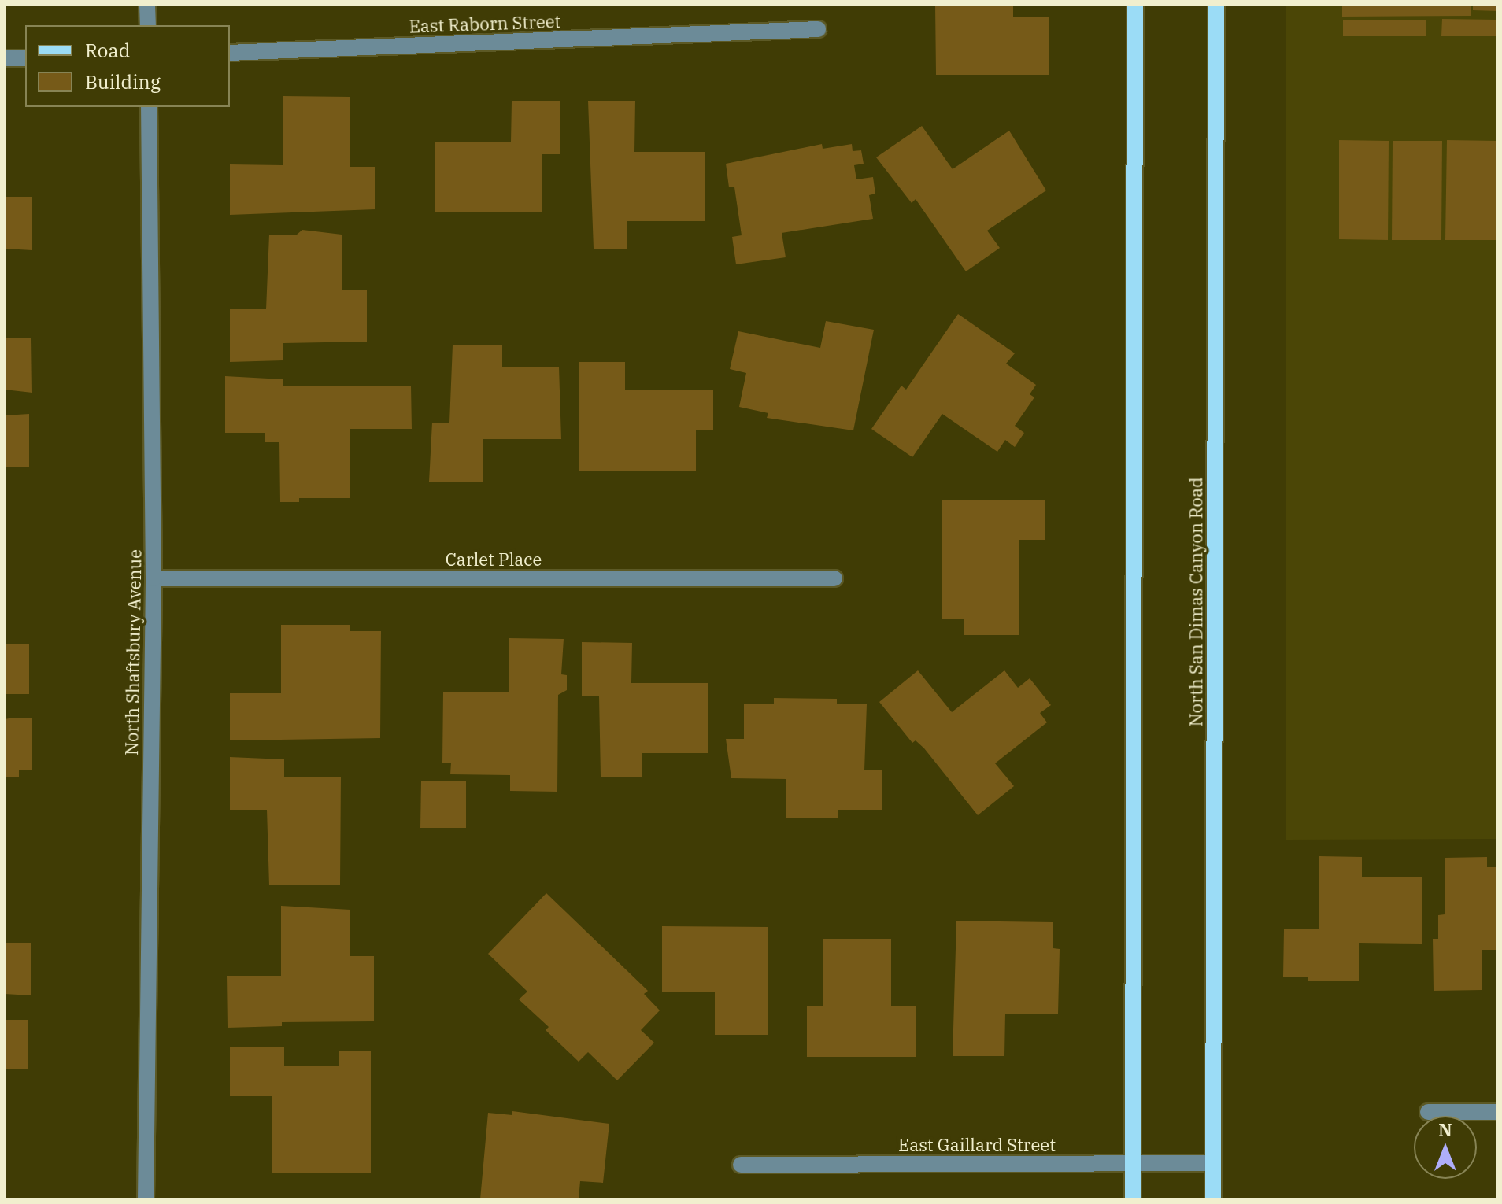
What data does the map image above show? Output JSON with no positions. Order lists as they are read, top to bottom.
{
  "streets": {
    "main road": ["North San Dimas Canyon Road"],
    "street": [
      "East Raborn Street",
      "Carlet Place",
      "North Shaftsbury Avenue",
      "East Gaillard Street"
    ]
  },
  "crossings": [
    ["Carlet Place", "North Shaftsbury Avenue"],
    ["North San Dimas Canyon Road", "East Gaillard Street"]
  ],
  "legend": ["Road", "Building"],
  "north": "top"
}
